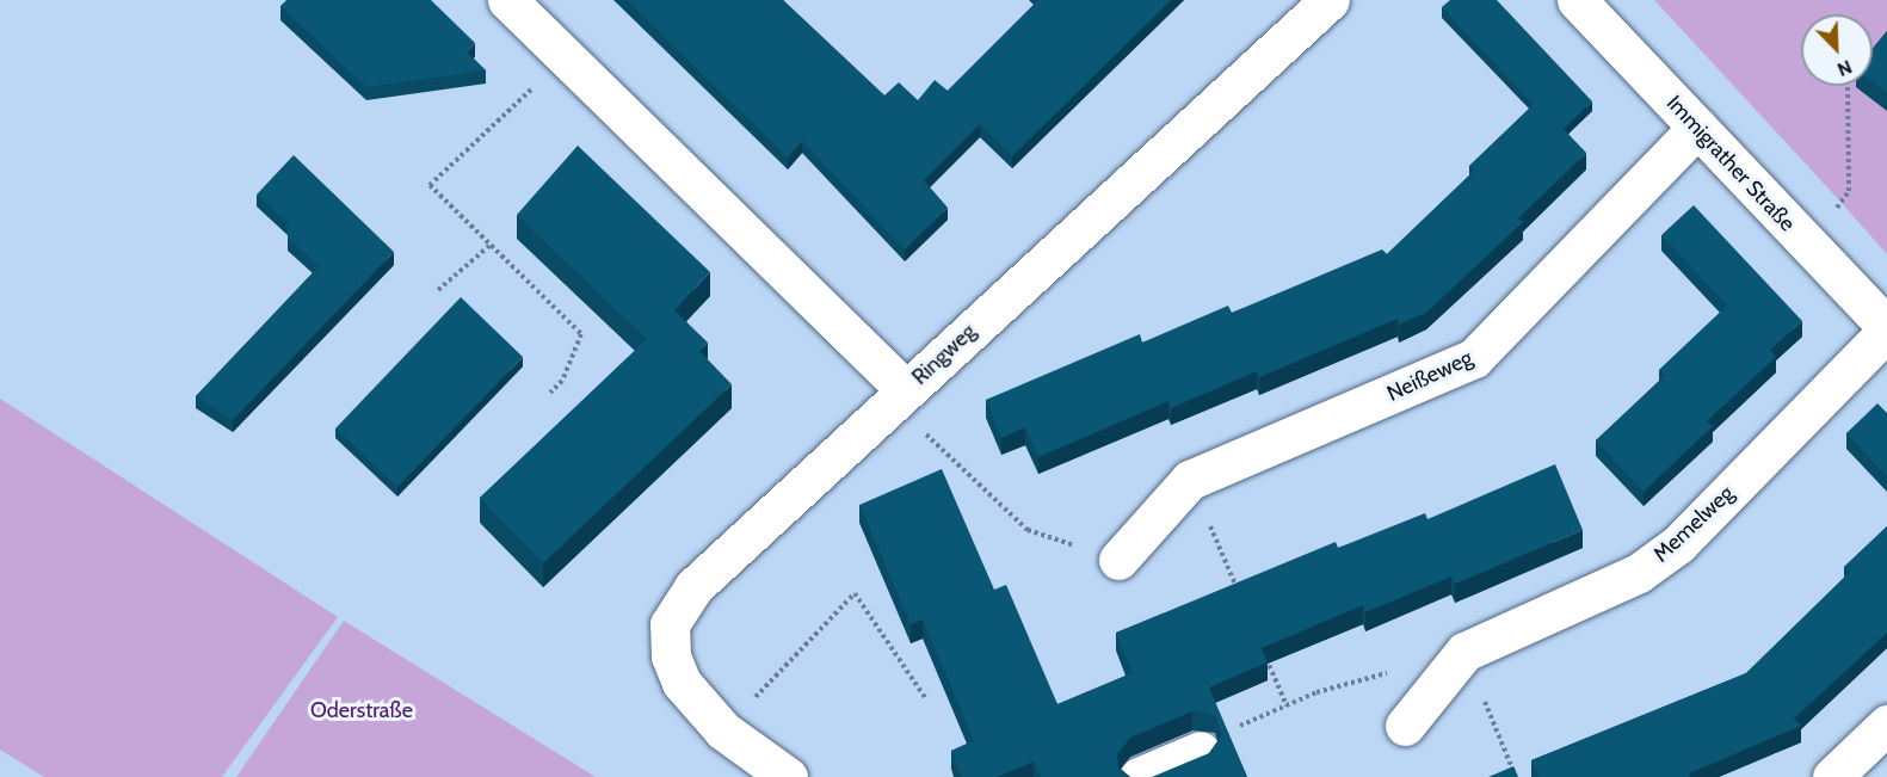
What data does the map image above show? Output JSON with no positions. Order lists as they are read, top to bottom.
{
  "streets": {
    "street": [
      "Immigrather Straße",
      "Ringweg",
      "Neißeweg",
      "Memelweg"
    ]
  },
  "crossings": [
    ["Immigrather Straße", "Neißeweg"],
    ["Immigrather Straße", "Memelweg"]
  ],
  "parks": ["Oderstraße"],
  "north": "bottom right"
}
